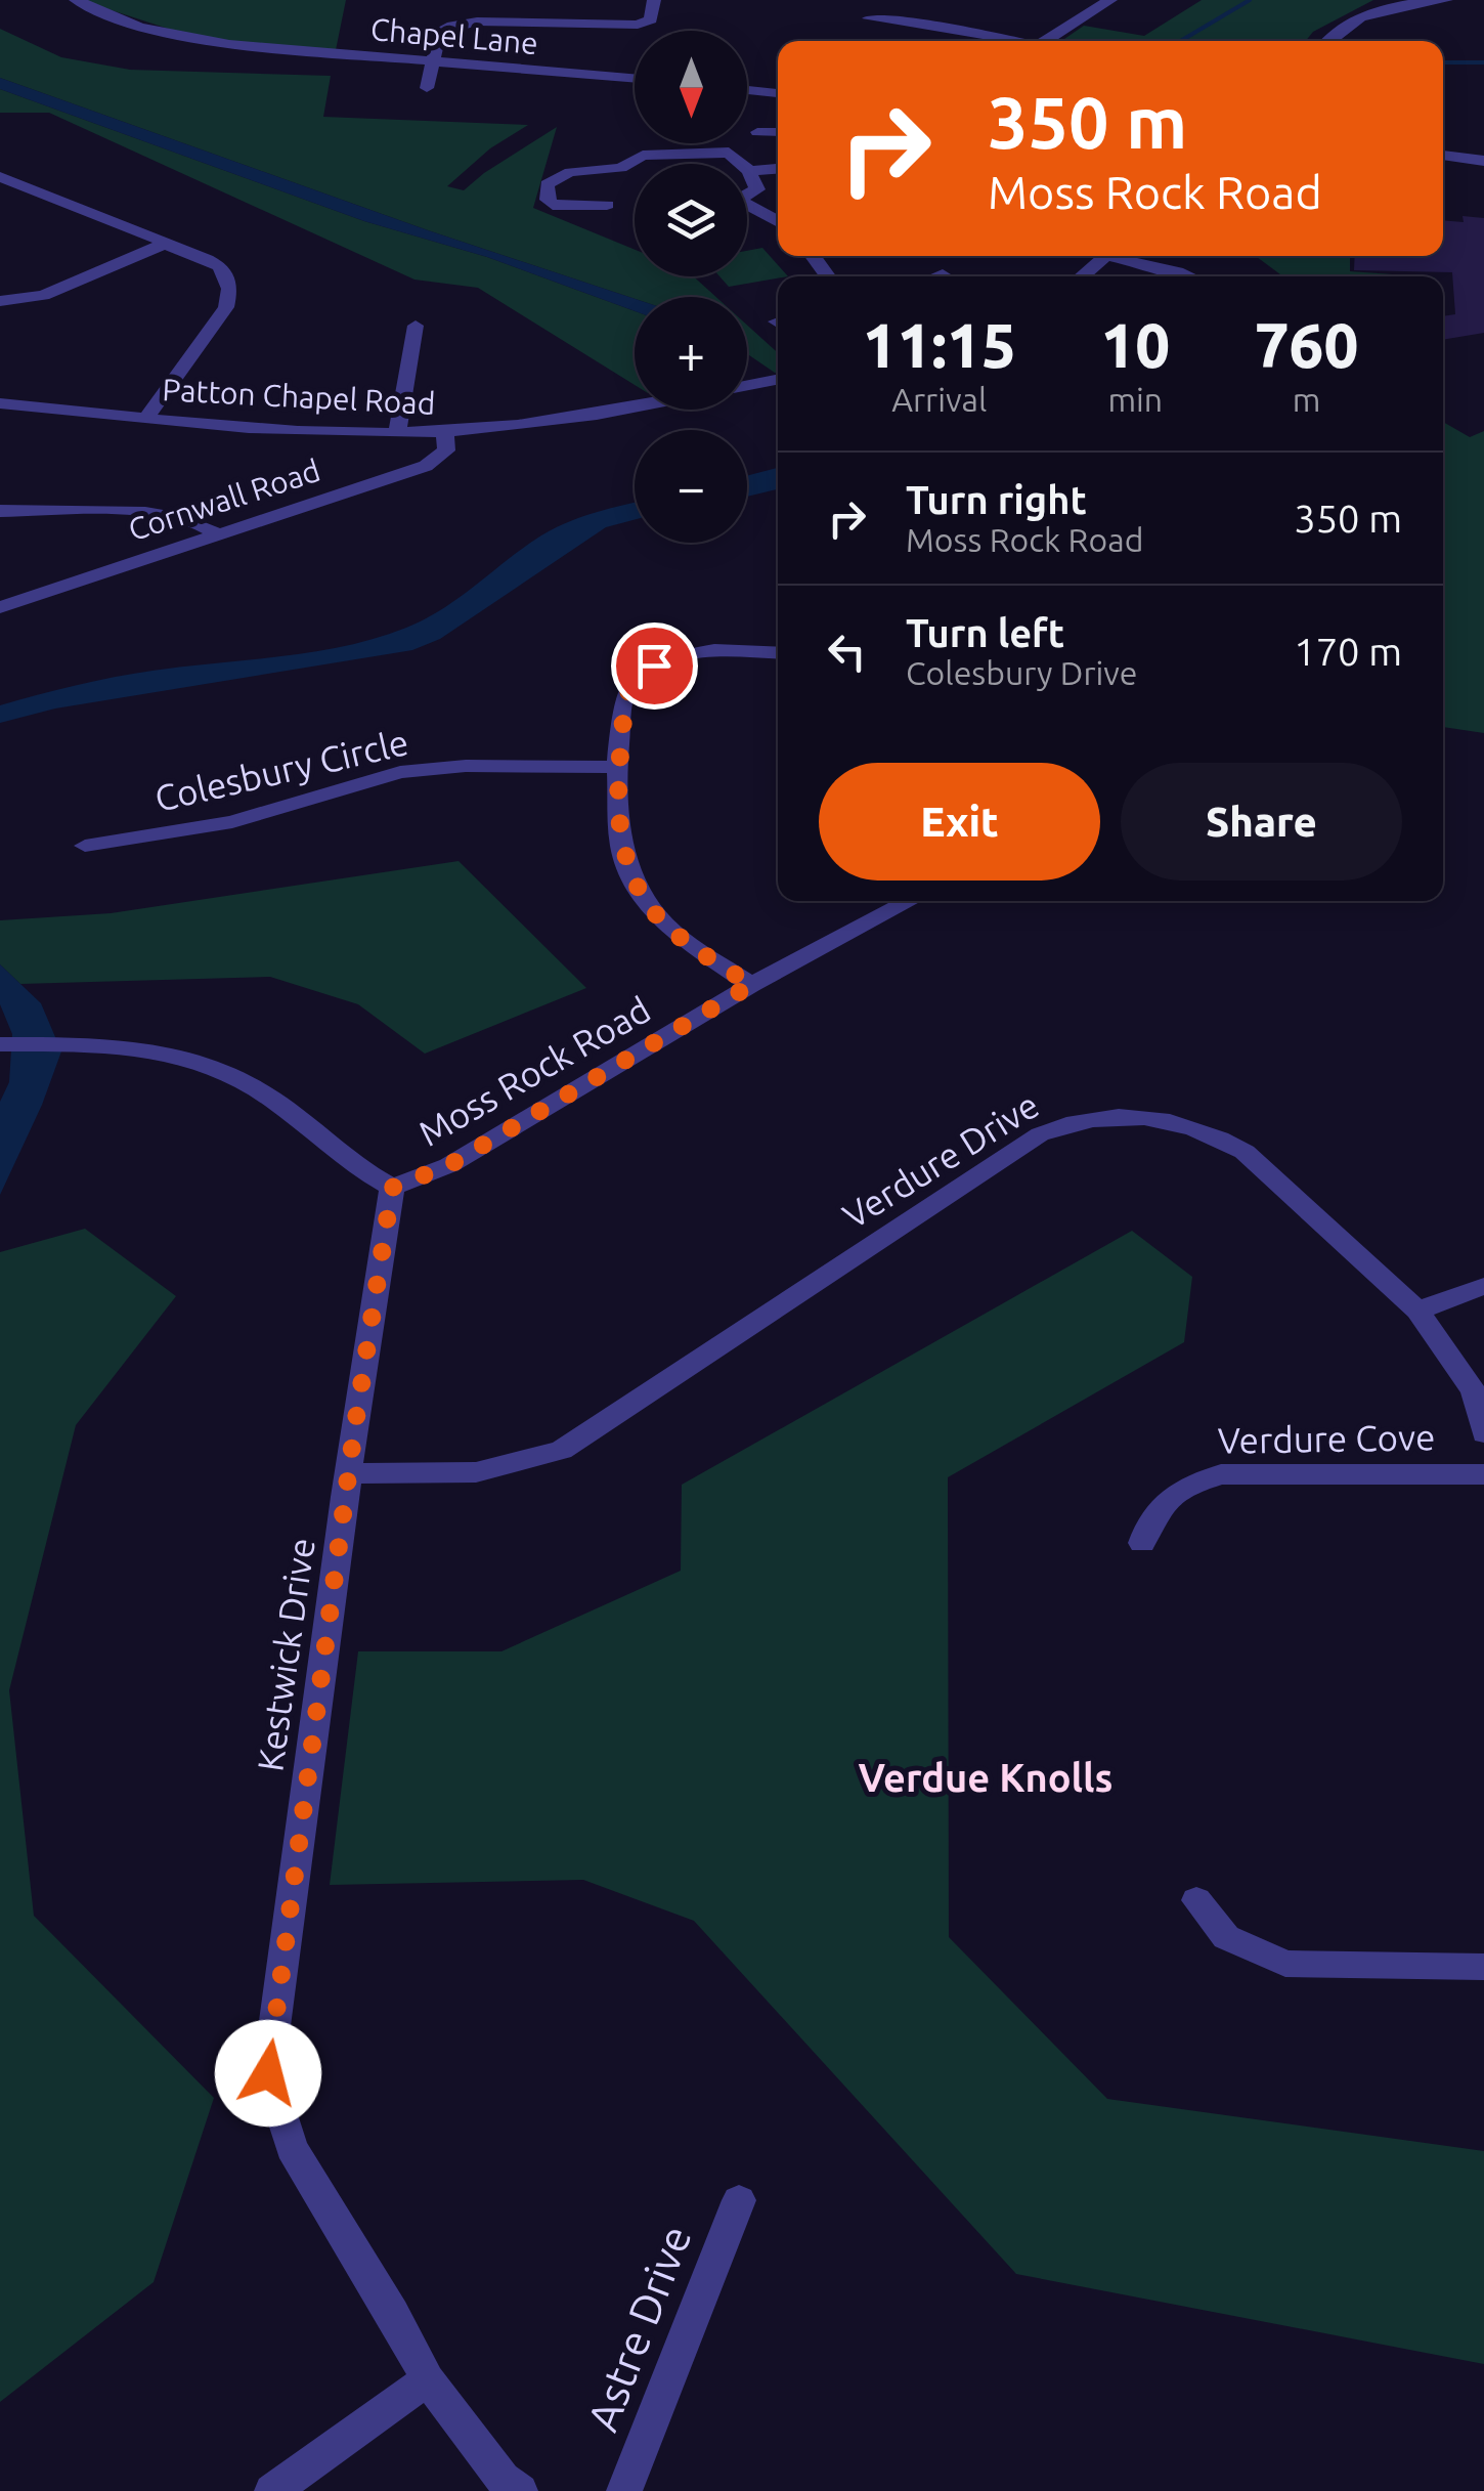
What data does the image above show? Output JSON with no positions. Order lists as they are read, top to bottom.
{
  "streets": {
    "street": [
      "Chapel Lane",
      "Patton Chapel Road",
      "Cornwall Road",
      "Colesbury Circle",
      "Moss Rock Road",
      "Verdure Drive",
      "Verdure Cove",
      "Kestwick Drive",
      "Astre Drive"
    ]
  },
  "crossings": [
    ["Patton Chapel Road", "Cornwall Road"],
    ["Moss Rock Road", "Kestwick Drive"],
    ["Verdure Drive", "Kestwick Drive"]
  ],
  "districts": ["Verdue Knolls"],
  "north": "bottom",
  "page": {
    "map_buttons": ["+", "−"],
    "turn": ["350 m", "Moss Rock Road"],
    "eta": [
      "11:15",
      "Arrival",
      "10",
      "min",
      "760",
      "m"
    ],
    "list": [
      {
        "name": "Turn right",
        "note": "Moss Rock Road",
        "value": "350 m"
      },
      {
        "name": "Turn left",
        "note": "Colesbury Drive",
        "value": "170 m"
      }
    ],
    "buttons": ["Exit", "Share"]
  }
}
